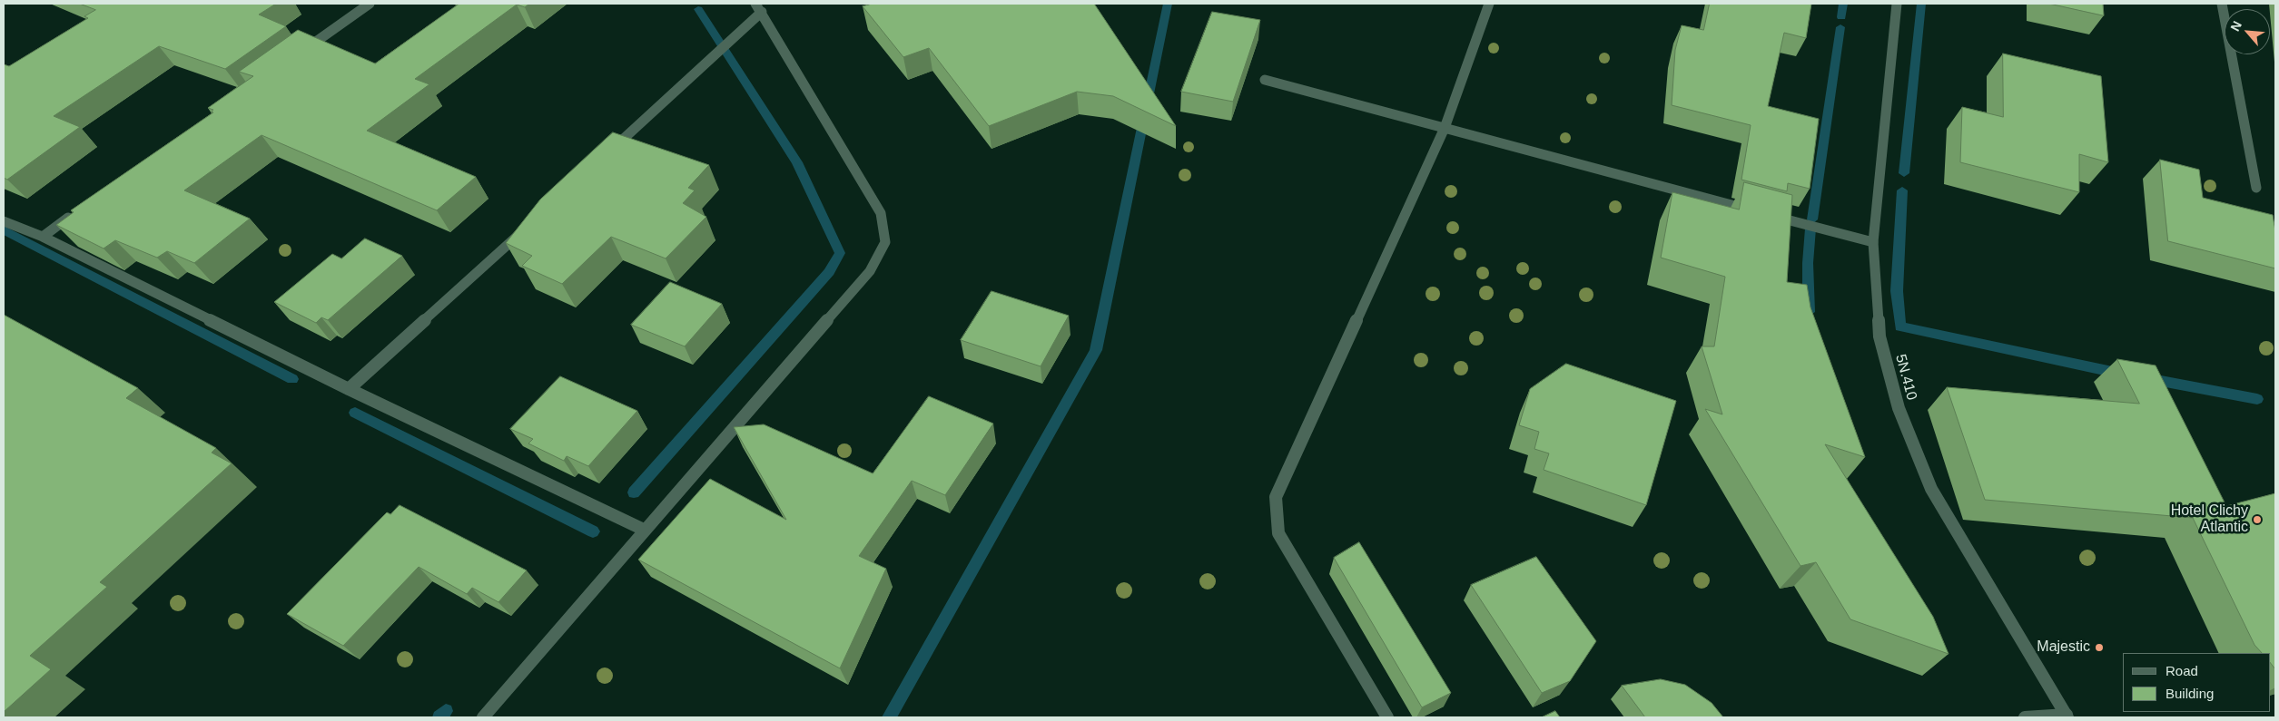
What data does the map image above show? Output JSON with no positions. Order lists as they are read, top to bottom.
{
  "streets": {
    "street": ["5N.410"]
  },
  "places": ["Hotel Clichy Atlantic", "Majestic"],
  "legend": ["Road", "Building"],
  "north": "top left"
}
